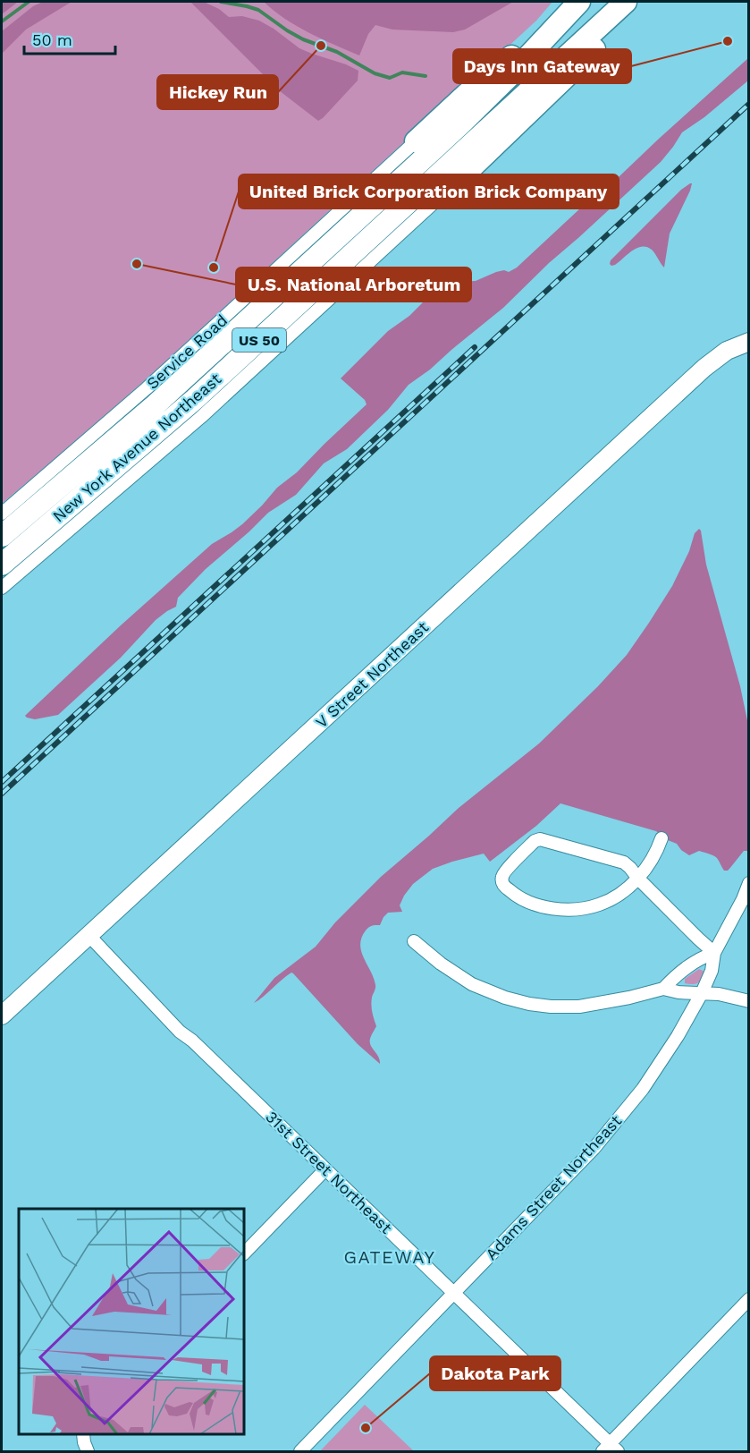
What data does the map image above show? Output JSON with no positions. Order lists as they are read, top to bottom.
{
  "streets": {
    "highway": ["US 50", "New York Avenue Northeast"],
    "street": [
      "Service Road",
      "V Street Northeast",
      "31st Street Northeast",
      "Adams Street Northeast"
    ]
  },
  "crossings": [
    ["V Street Northeast", "31st Street Northeast"],
    ["31st Street Northeast", "Adams Street Northeast"]
  ],
  "districts": ["GATEWAY"],
  "places": [
    "Days Inn Gateway",
    "Hickey Run",
    "U.S. National Arboretum",
    "United Brick Corporation Brick Company",
    "Dakota Park"
  ],
  "scale_bar": "50 m"
}
